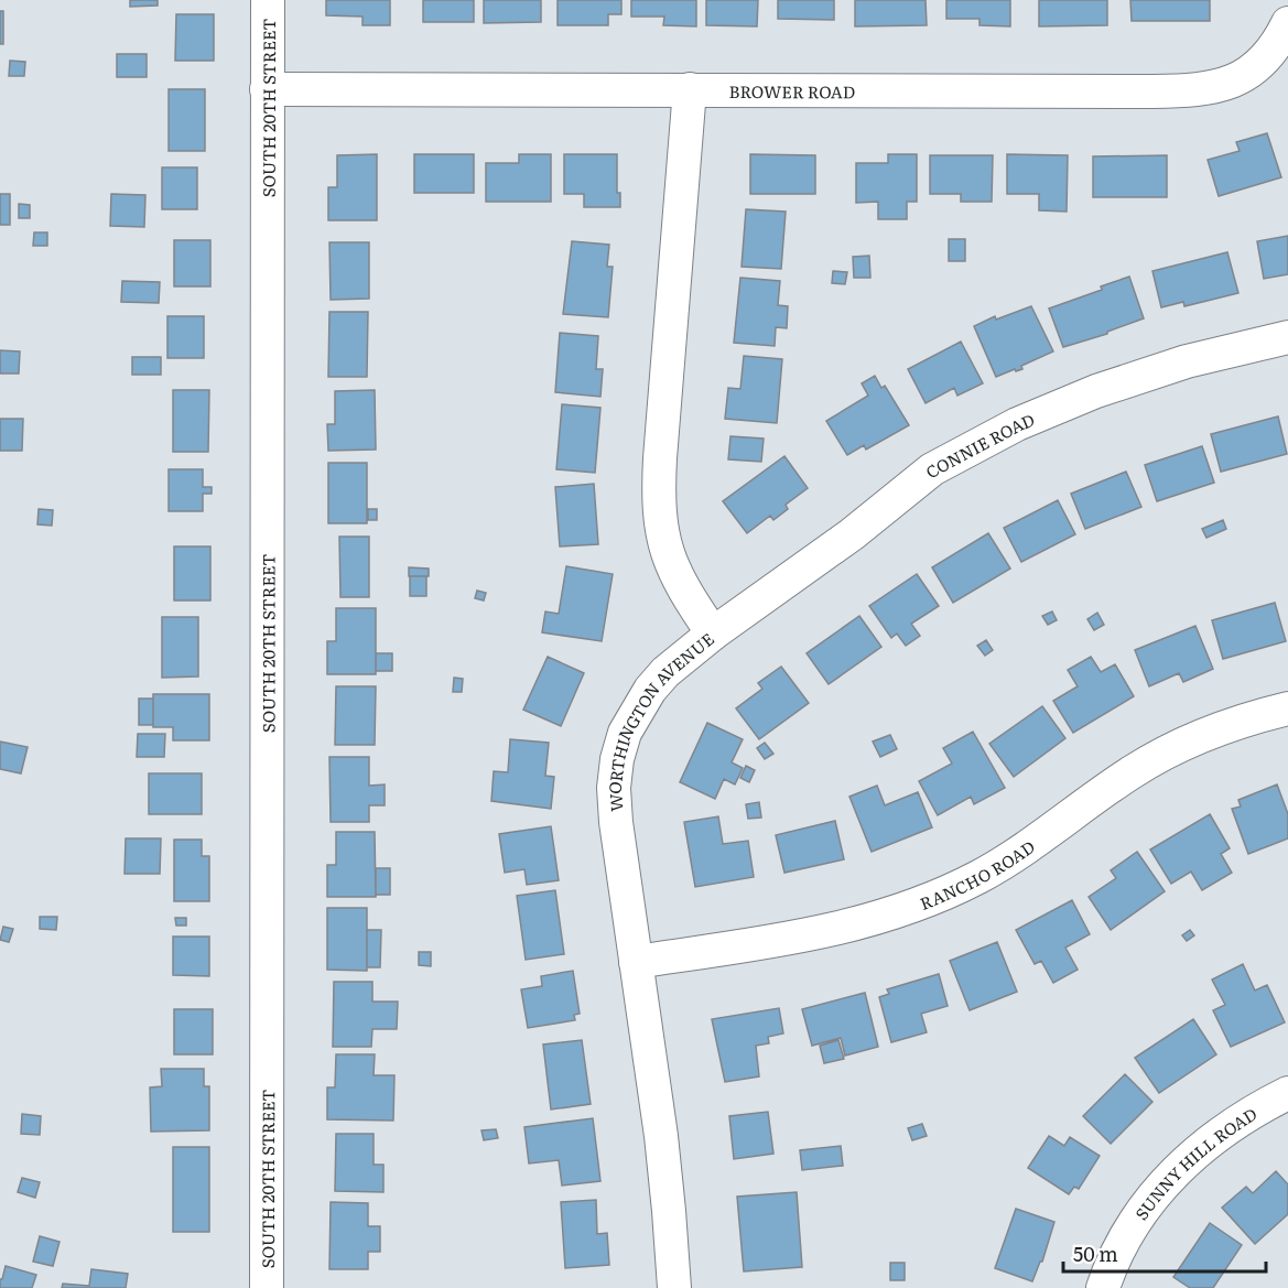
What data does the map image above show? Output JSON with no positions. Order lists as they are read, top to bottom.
{
  "streets": {
    "street": [
      "BROWER ROAD",
      "SOUTH 20TH STREET",
      "CONNIE ROAD",
      "WORTHINGTON AVENUE",
      "RANCHO ROAD",
      "SUNNY HILL ROAD"
    ]
  },
  "crossings": [
    ["BROWER ROAD", "SOUTH 20TH STREET"],
    ["BROWER ROAD", "WORTHINGTON AVENUE"],
    ["CONNIE ROAD", "WORTHINGTON AVENUE"],
    ["WORTHINGTON AVENUE", "RANCHO ROAD"]
  ],
  "scale_bar": "50 m"
}
